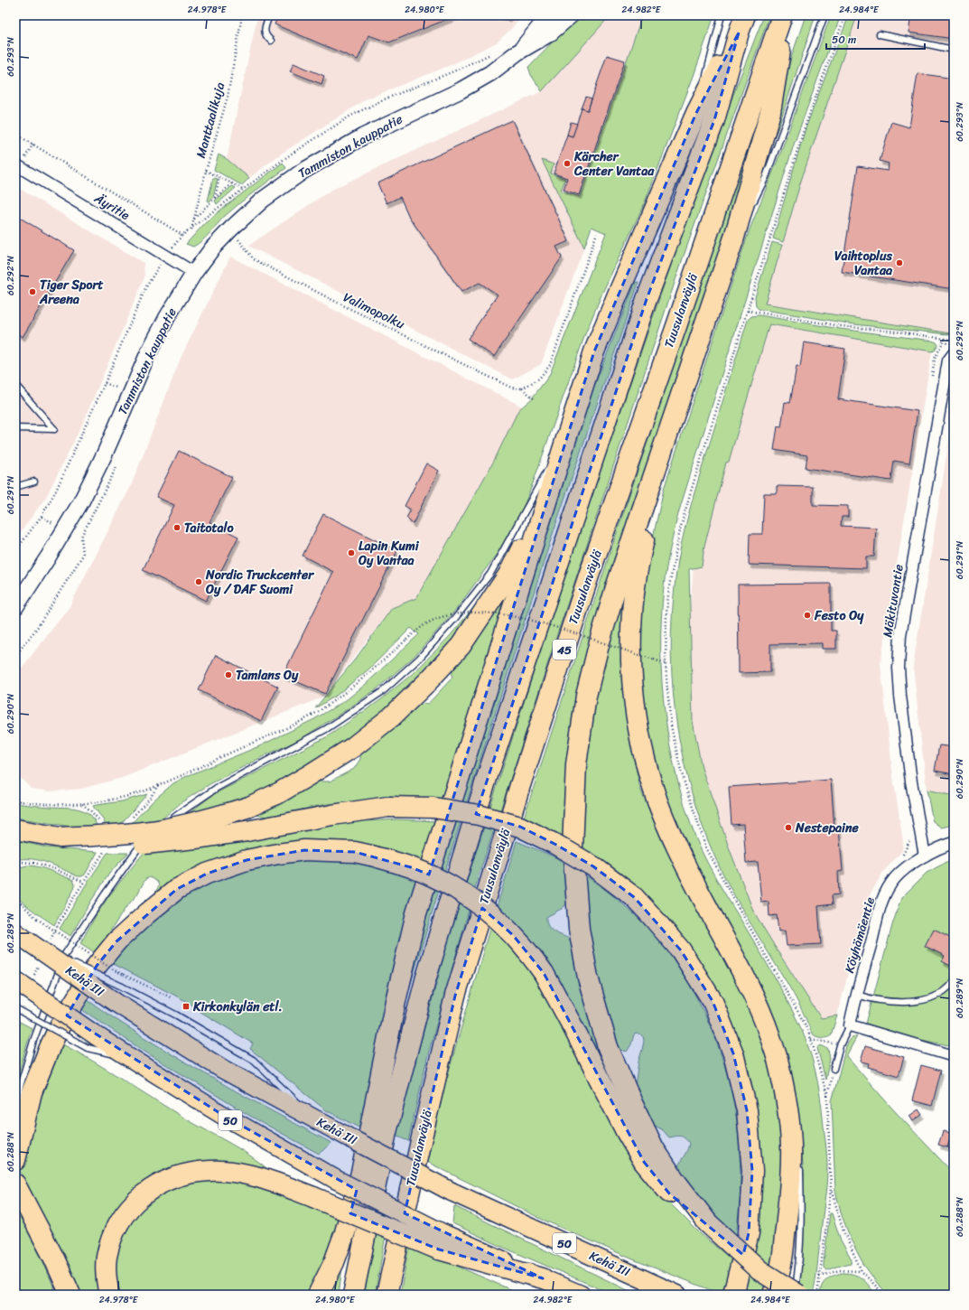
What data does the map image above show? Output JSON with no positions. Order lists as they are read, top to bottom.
{
  "streets": {
    "highway": [
      "Tuusulanväylä",
      "45",
      "Kehä III",
      "50"
    ],
    "main road": ["Tammiston kauppatie"],
    "street": ["Äyritie", "Mäkituvantie", "Köyhämäentie"],
    "path": ["Manttaalikuja", "Valimopolku"]
  },
  "crossings": [
    ["Tammiston kauppatie", "Äyritie"],
    ["Tammiston kauppatie", "Valimopolku"],
    ["Mäkituvantie", "Köyhämäentie"]
  ],
  "places": {
    "other": [
      "Kärcher Center Vantaa",
      "Vaihtoplus Vantaa",
      "Tiger Sport Areena",
      "Taitotalo",
      "Lapin Kumi Oy Vantaa",
      "Nordic Truckcenter Oy / DAF Suomi",
      "Festo Oy",
      "Tamlans Oy",
      "Nestepaine"
    ],
    "transit": ["Kirkonkylän etl."]
  },
  "scale_bar": "50 m",
  "coordinates": [
    "24.978°E",
    "24.980°E",
    "24.982°E",
    "24.984°E",
    "60.293°N",
    "60.292°N",
    "60.291°N",
    "60.290°N",
    "60.289°N",
    "60.288°N"
  ]
}
